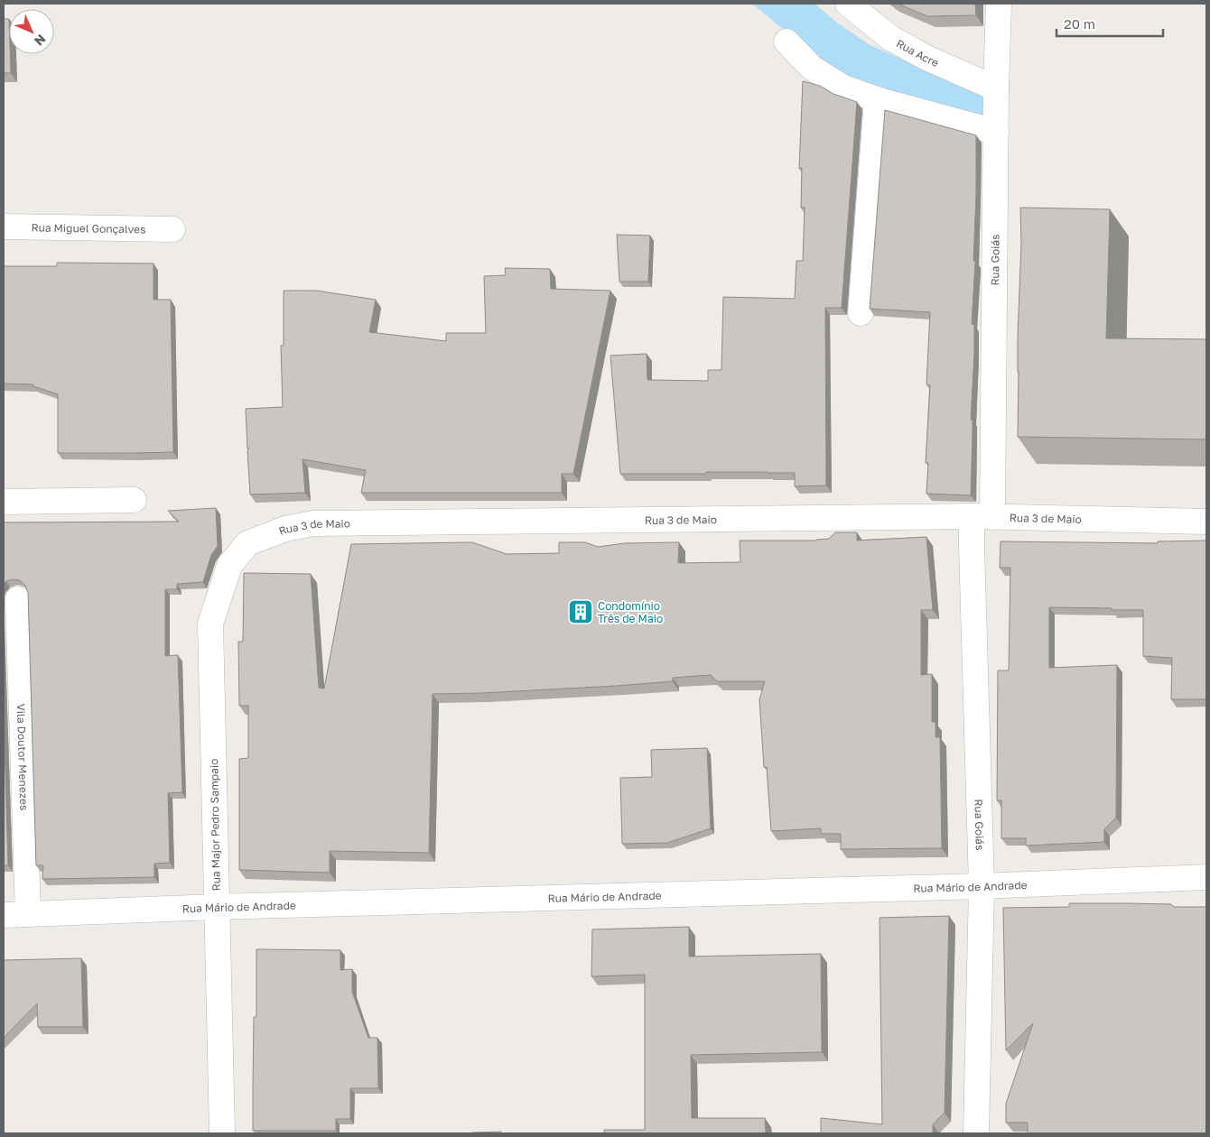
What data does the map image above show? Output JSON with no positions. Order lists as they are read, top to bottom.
{
  "streets": {
    "street": [
      "Rua Acre",
      "Rua Miguel Gonçalves",
      "Rua Goiás",
      "Rua 3 de Maio",
      "Vila Doutor Menezes",
      "Rua Major Pedro Sampaio",
      "Rua Mário de Andrade"
    ]
  },
  "crossings": [
    ["Rua Acre", "Rua Goiás"],
    ["Rua Goiás", "Rua 3 de Maio"],
    ["Rua Goiás", "Rua Mário de Andrade"],
    ["Rua 3 de Maio", "Rua Major Pedro Sampaio"],
    ["Vila Doutor Menezes", "Rua Mário de Andrade"],
    ["Rua Major Pedro Sampaio", "Rua Mário de Andrade"]
  ],
  "places": {
    "building": ["Condomínio Três de Maio"]
  },
  "scale_bar": "20 m",
  "north": "bottom right"
}
